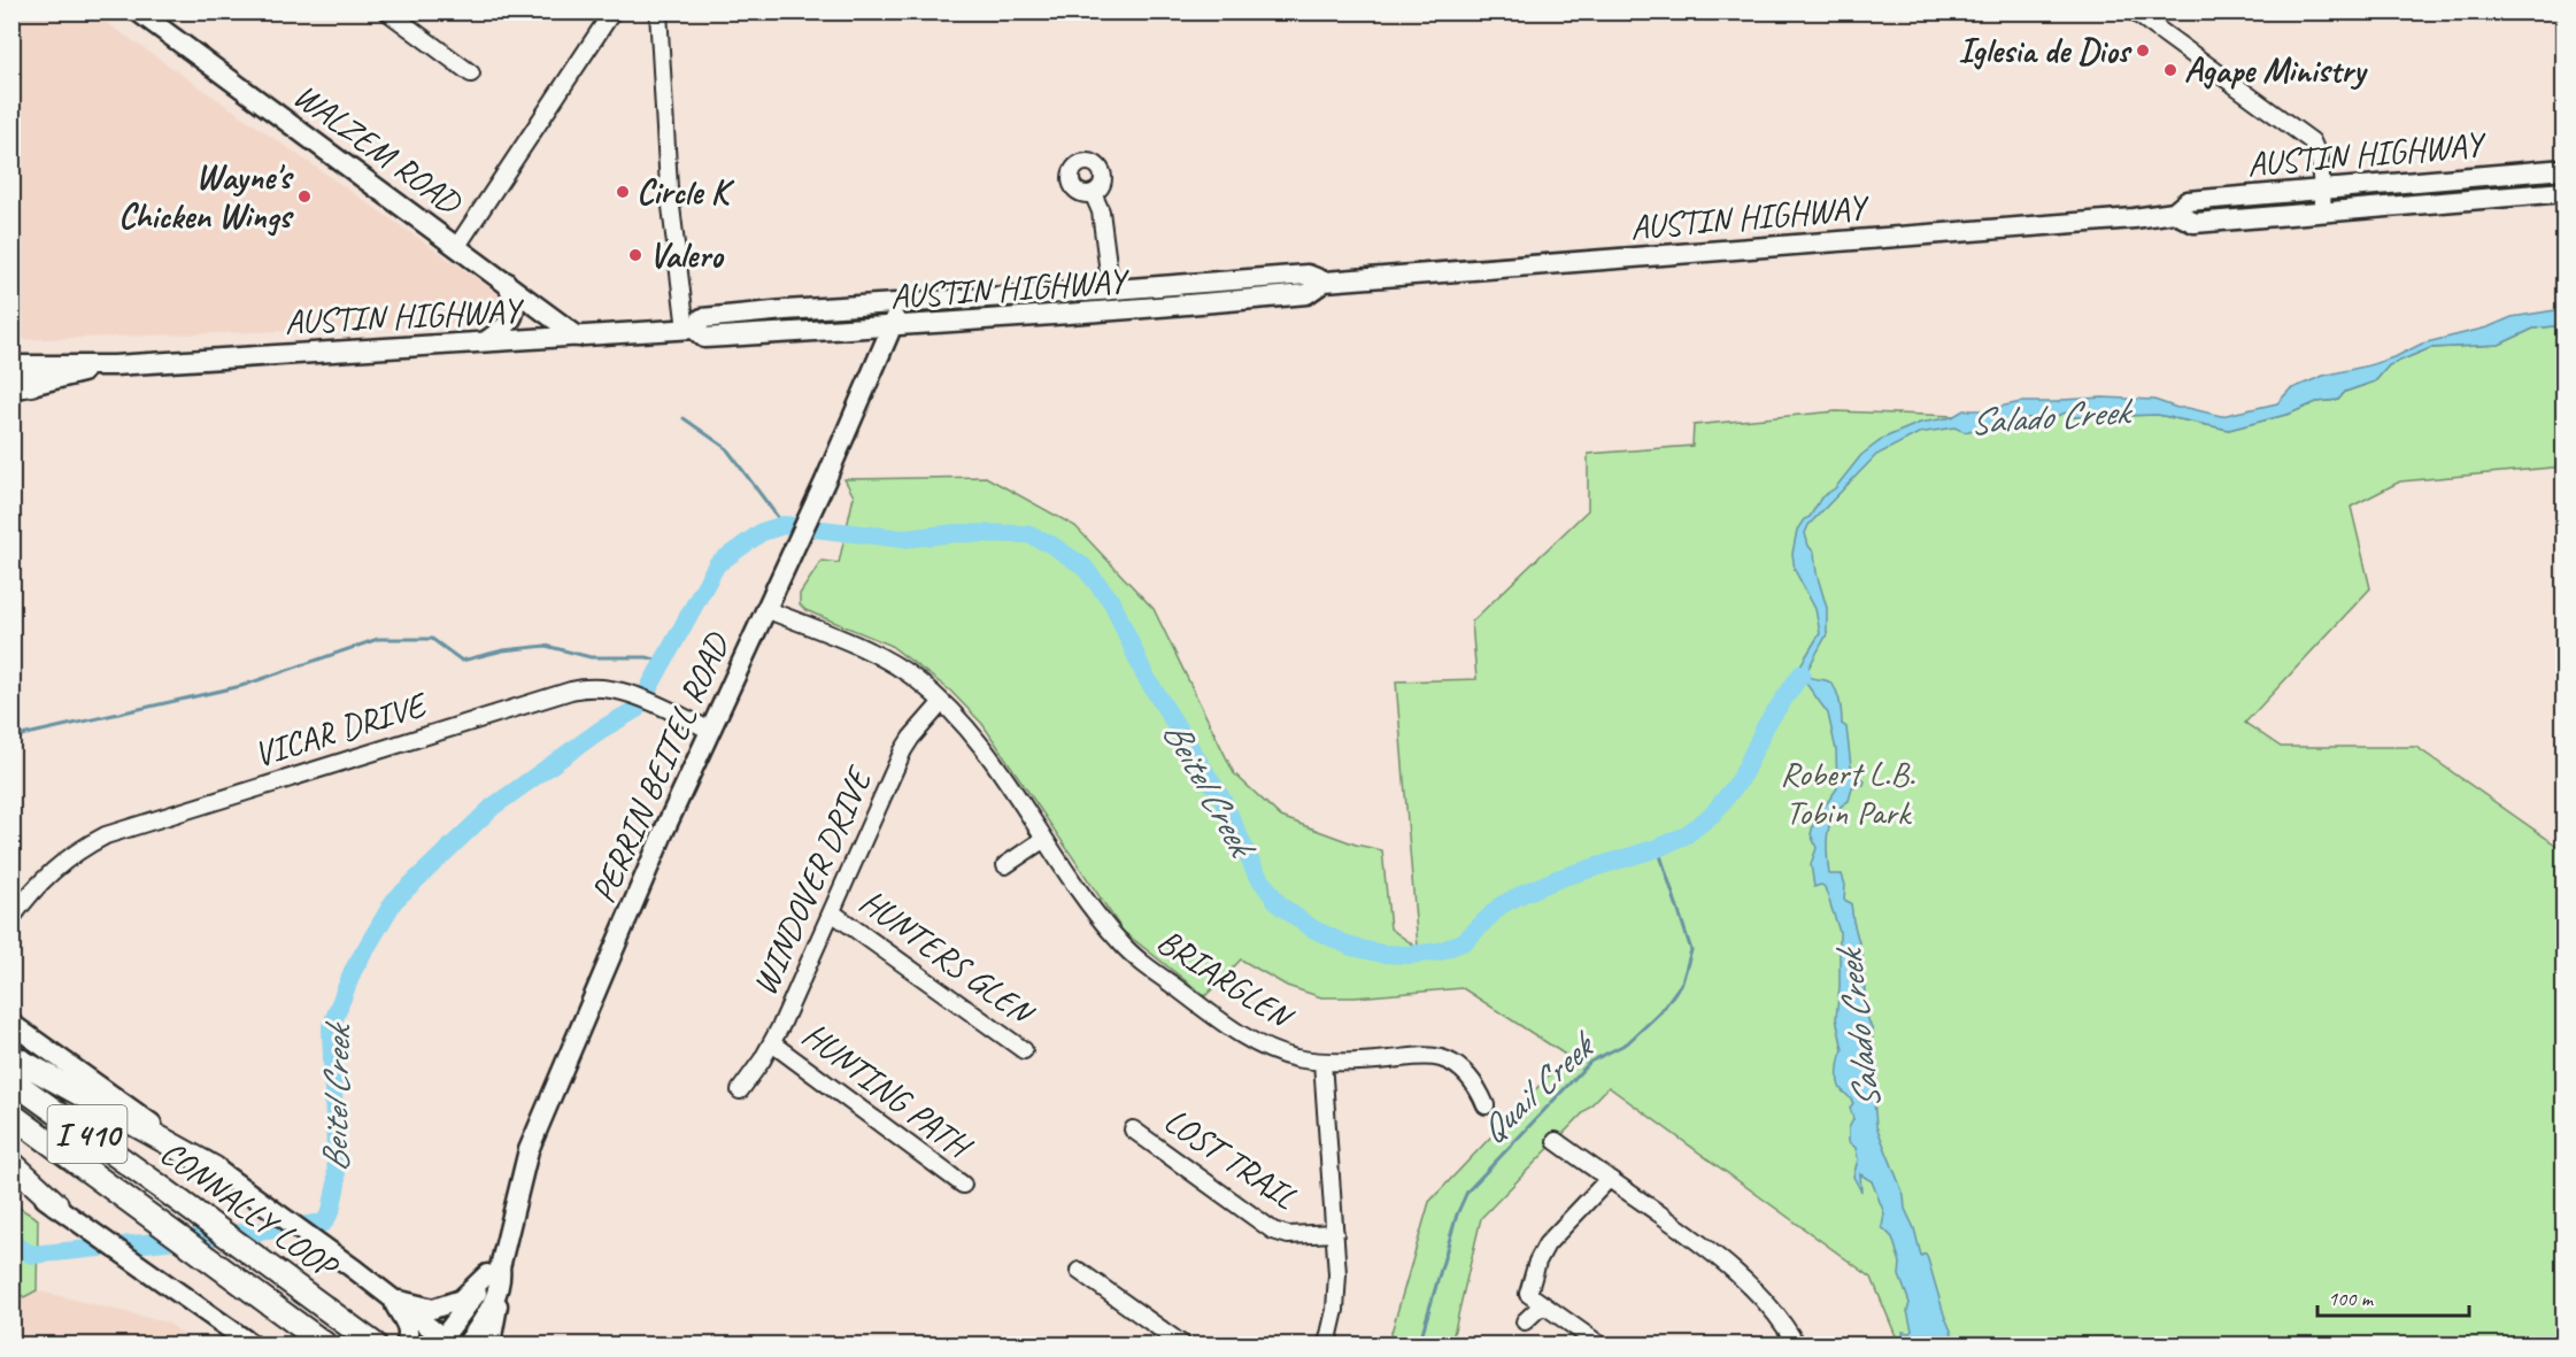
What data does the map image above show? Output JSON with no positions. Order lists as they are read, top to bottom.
{
  "streets": {
    "highway": ["I 410", "CONNALLY LOOP"],
    "main road": ["WALZEM ROAD", "AUSTIN HIGHWAY", "PERRIN BEITEL ROAD"],
    "street": [
      "VICAR DRIVE",
      "WINDOVER DRIVE",
      "HUNTERS GLEN",
      "BRIARGLEN",
      "HUNTING PATH",
      "LOST TRAIL"
    ]
  },
  "crossings": [
    ["WALZEM ROAD", "AUSTIN HIGHWAY"],
    ["AUSTIN HIGHWAY", "PERRIN BEITEL ROAD"],
    ["VICAR DRIVE", "PERRIN BEITEL ROAD"],
    ["PERRIN BEITEL ROAD", "BRIARGLEN"],
    ["WINDOVER DRIVE", "HUNTERS GLEN"],
    ["WINDOVER DRIVE", "BRIARGLEN"],
    ["WINDOVER DRIVE", "HUNTING PATH"]
  ],
  "water": ["Salado Creek", "Beitel Creek", "Quail Creek"],
  "parks": ["Robert L.B. Tobin Park"],
  "places": [
    "Iglesia de Dios",
    "Agape Ministry",
    "Circle K",
    "Wayne's Chicken Wings",
    "Valero"
  ],
  "scale_bar": "100 m"
}
